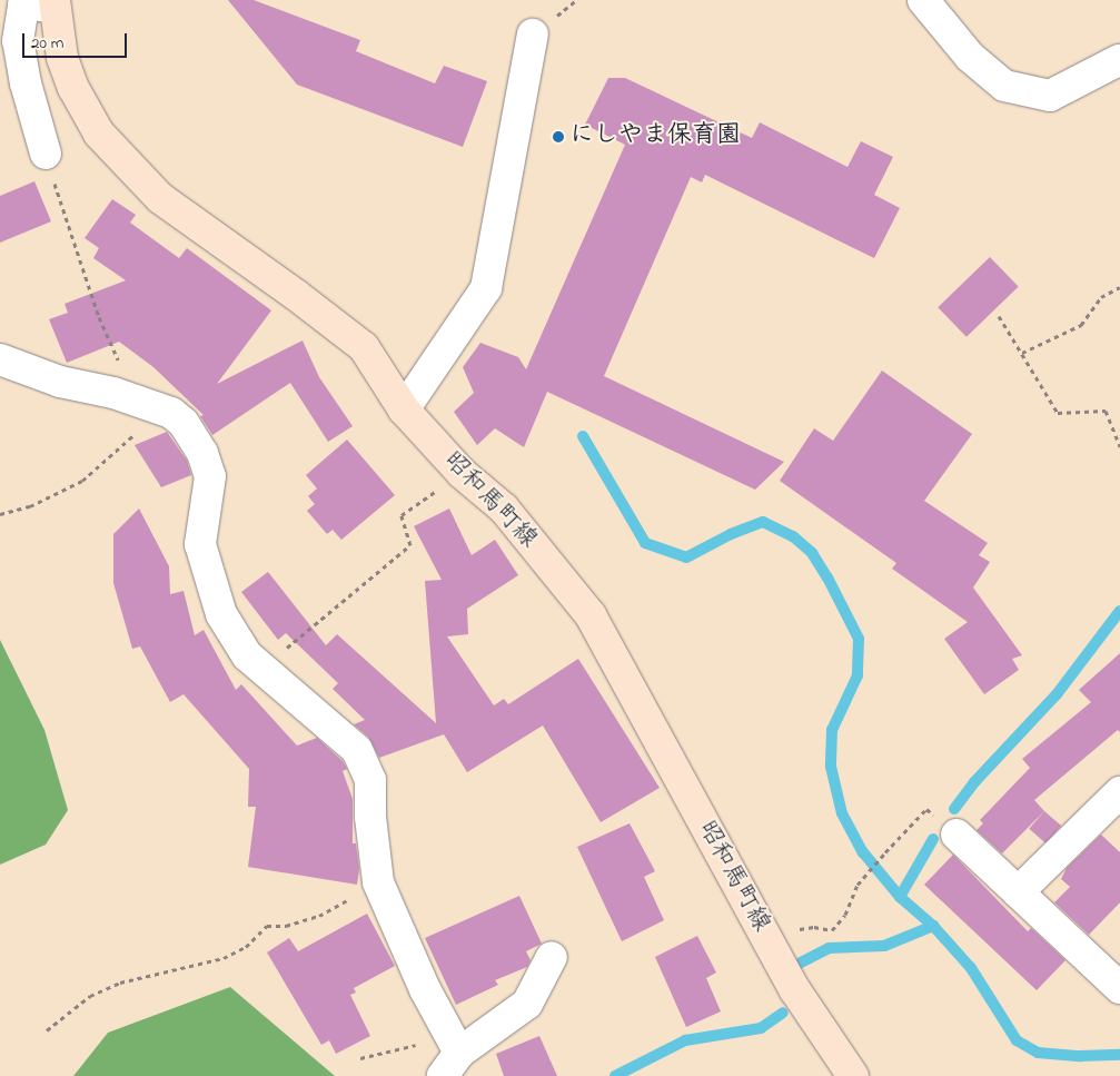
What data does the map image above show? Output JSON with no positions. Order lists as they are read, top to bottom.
{
  "streets": {
    "main road": ["昭和馬町線"]
  },
  "places": ["にしやま保育園"],
  "scale_bar": "20 m"
}
